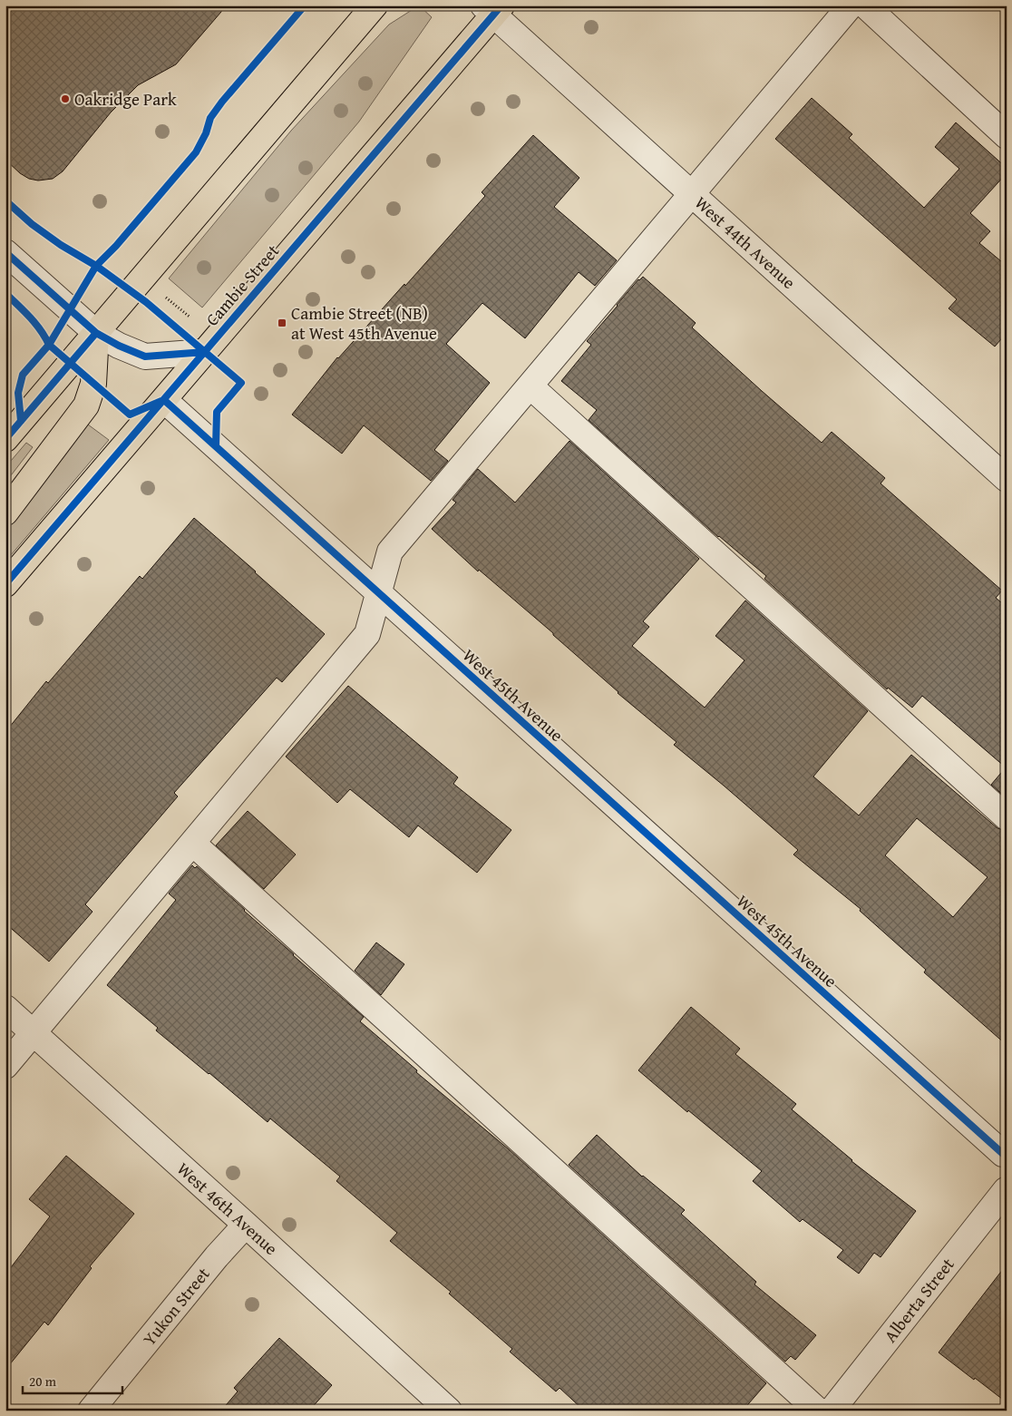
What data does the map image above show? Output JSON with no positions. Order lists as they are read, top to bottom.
{
  "streets": {
    "main road": ["Cambie Street"],
    "street": [
      "West 44th Avenue",
      "West 45th Avenue",
      "West 46th Avenue",
      "Alberta Street",
      "Yukon Street"
    ]
  },
  "crossings": [
    ["West 44th Avenue", "Cambie Street"],
    ["Cambie Street", "West 45th Avenue"],
    ["West 46th Avenue", "Yukon Street"]
  ],
  "places": {
    "other": ["Oakridge Park"],
    "transit": ["Cambie Street (NB) at West 45th Avenue"]
  },
  "scale_bar": "20 m"
}
